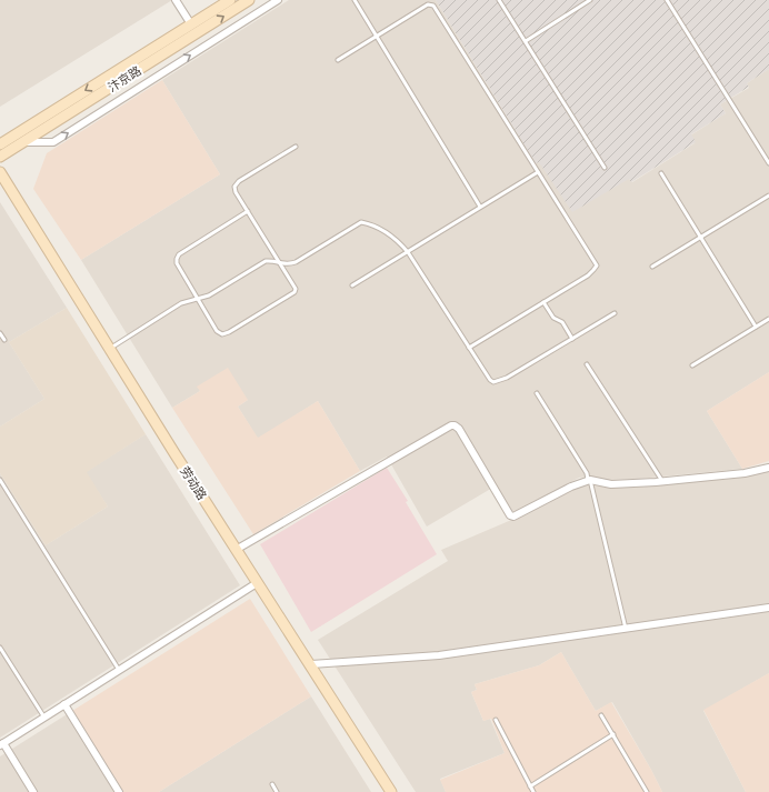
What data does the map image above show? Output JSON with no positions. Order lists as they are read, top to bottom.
{
  "streets": {
    "street": ["汴京路", "劳动路"]
  }
}
